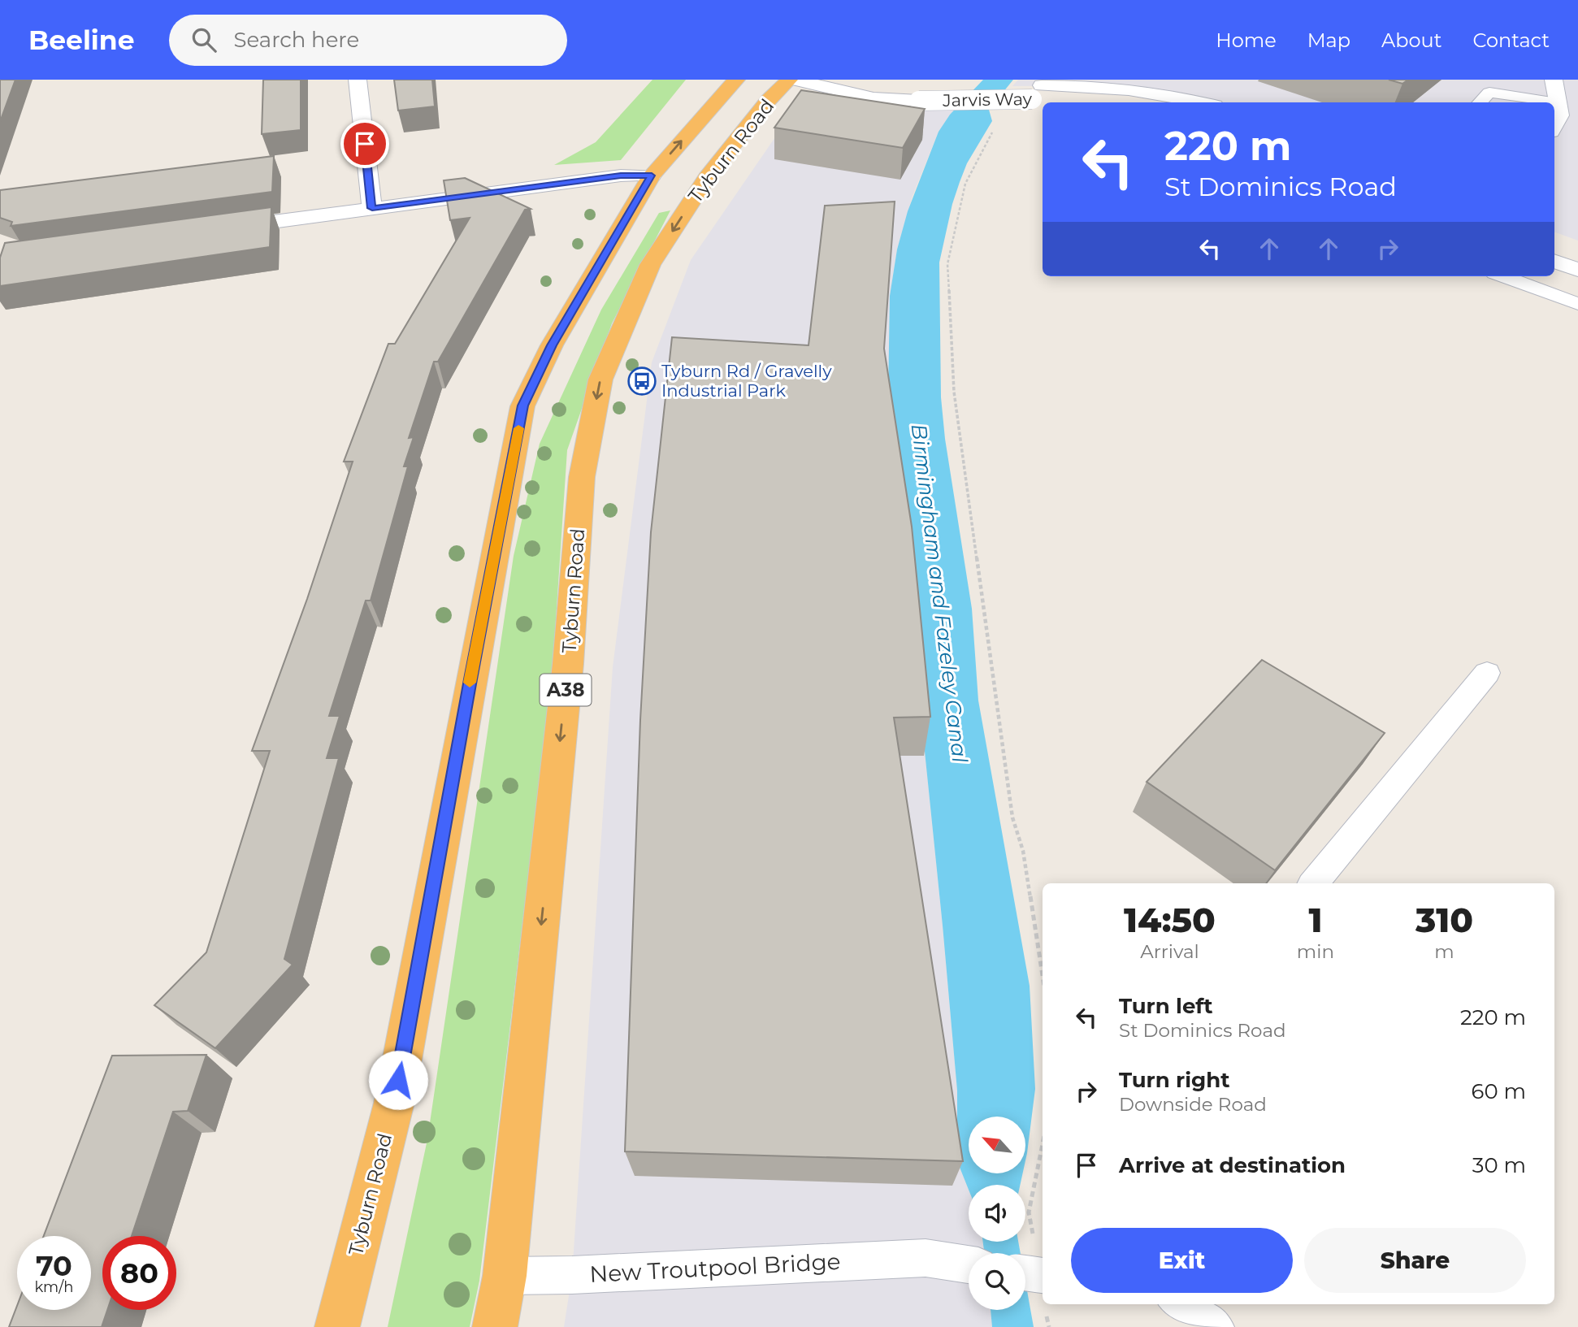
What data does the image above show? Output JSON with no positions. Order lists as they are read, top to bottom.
{
  "streets": {
    "highway": ["Tyburn Road", "A38"],
    "street": ["Jarvis Way"],
    "lane": ["New Troutpool Bridge"]
  },
  "crossings": [
    ["Tyburn Road", "New Troutpool Bridge"]
  ],
  "water": ["Birmingham and Fazeley Canal"],
  "places": {
    "bus stop": ["Tyburn Rd / Gravelly Industrial Park"]
  },
  "north": "top left",
  "page": {
    "header": "Beeline",
    "search": "Search here",
    "nav": [
      "Home",
      "Map",
      "About",
      "Contact"
    ],
    "turn": ["220 m", "St Dominics Road"],
    "eta": [
      "14:50",
      "Arrival",
      "1",
      "min",
      "310",
      "m"
    ],
    "list": [
      {
        "name": "Turn left",
        "note": "St Dominics Road",
        "value": "220 m"
      },
      {
        "name": "Turn right",
        "note": "Downside Road",
        "value": "60 m"
      },
      {
        "name": "Arrive at destination",
        "value": "30 m"
      }
    ],
    "buttons": ["Exit", "Share"],
    "speed": "70 km/h",
    "limit": "80"
  }
}
